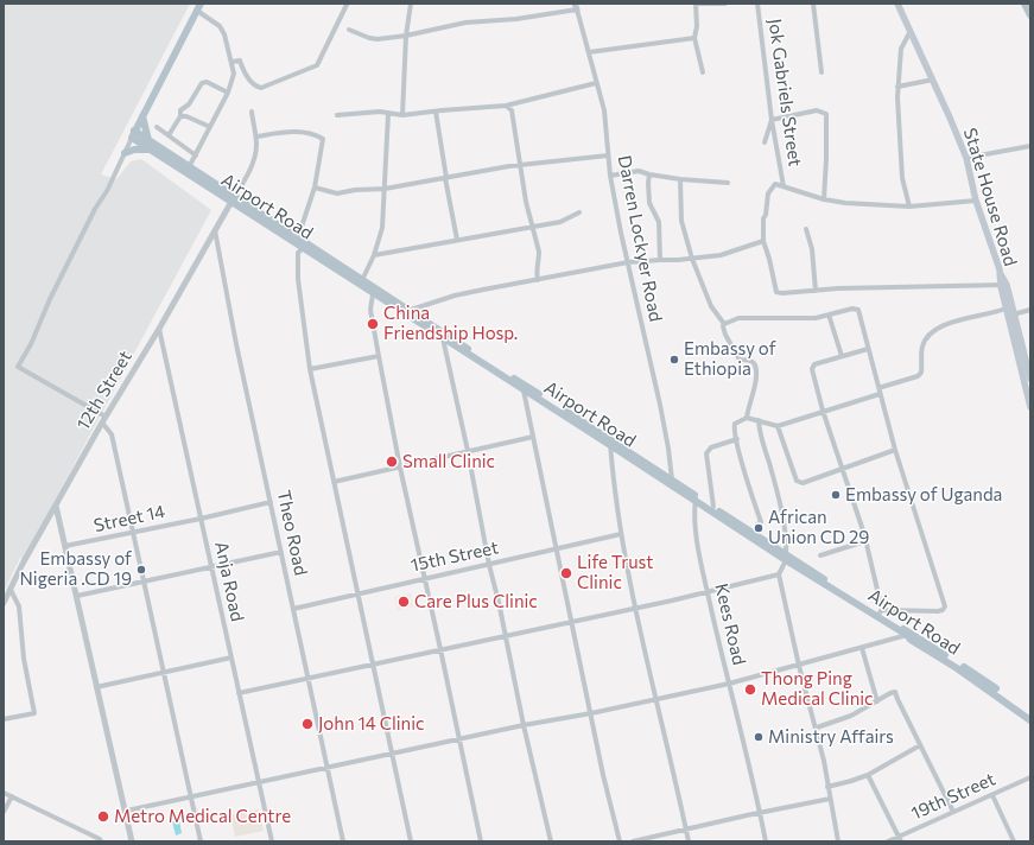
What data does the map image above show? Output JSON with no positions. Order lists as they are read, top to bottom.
{
  "streets": {
    "main road": ["State House Road", "Airport Road"],
    "street": [
      "Jok Gabriels Street",
      "Darren Lockyer Road",
      "12th Street",
      "Street 14",
      "Theo Road",
      "15th Street",
      "Anja Road",
      "Kees Road",
      "19th Street"
    ]
  },
  "crossings": [
    ["Airport Road", "Darren Lockyer Road"],
    ["Airport Road", "12th Street"],
    ["Airport Road", "Kees Road"],
    ["12th Street", "Theo Road"],
    ["12th Street", "Anja Road"],
    ["Street 14", "Theo Road"],
    ["Street 14", "Anja Road"],
    ["Theo Road", "15th Street"]
  ],
  "places": [
    "China Friendship Hosp.",
    "Embassy of Ethiopia",
    "Small Clinic",
    "Embassy of Uganda",
    "African Union CD 29",
    "Embassy of Nigeria .CD 19",
    "Life Trust Clinic",
    "Care Plus Clinic",
    "Thong Ping Medical Clinic",
    "John 14 Clinic",
    "Ministry Affairs",
    "Metro Medical Centre"
  ]
}
